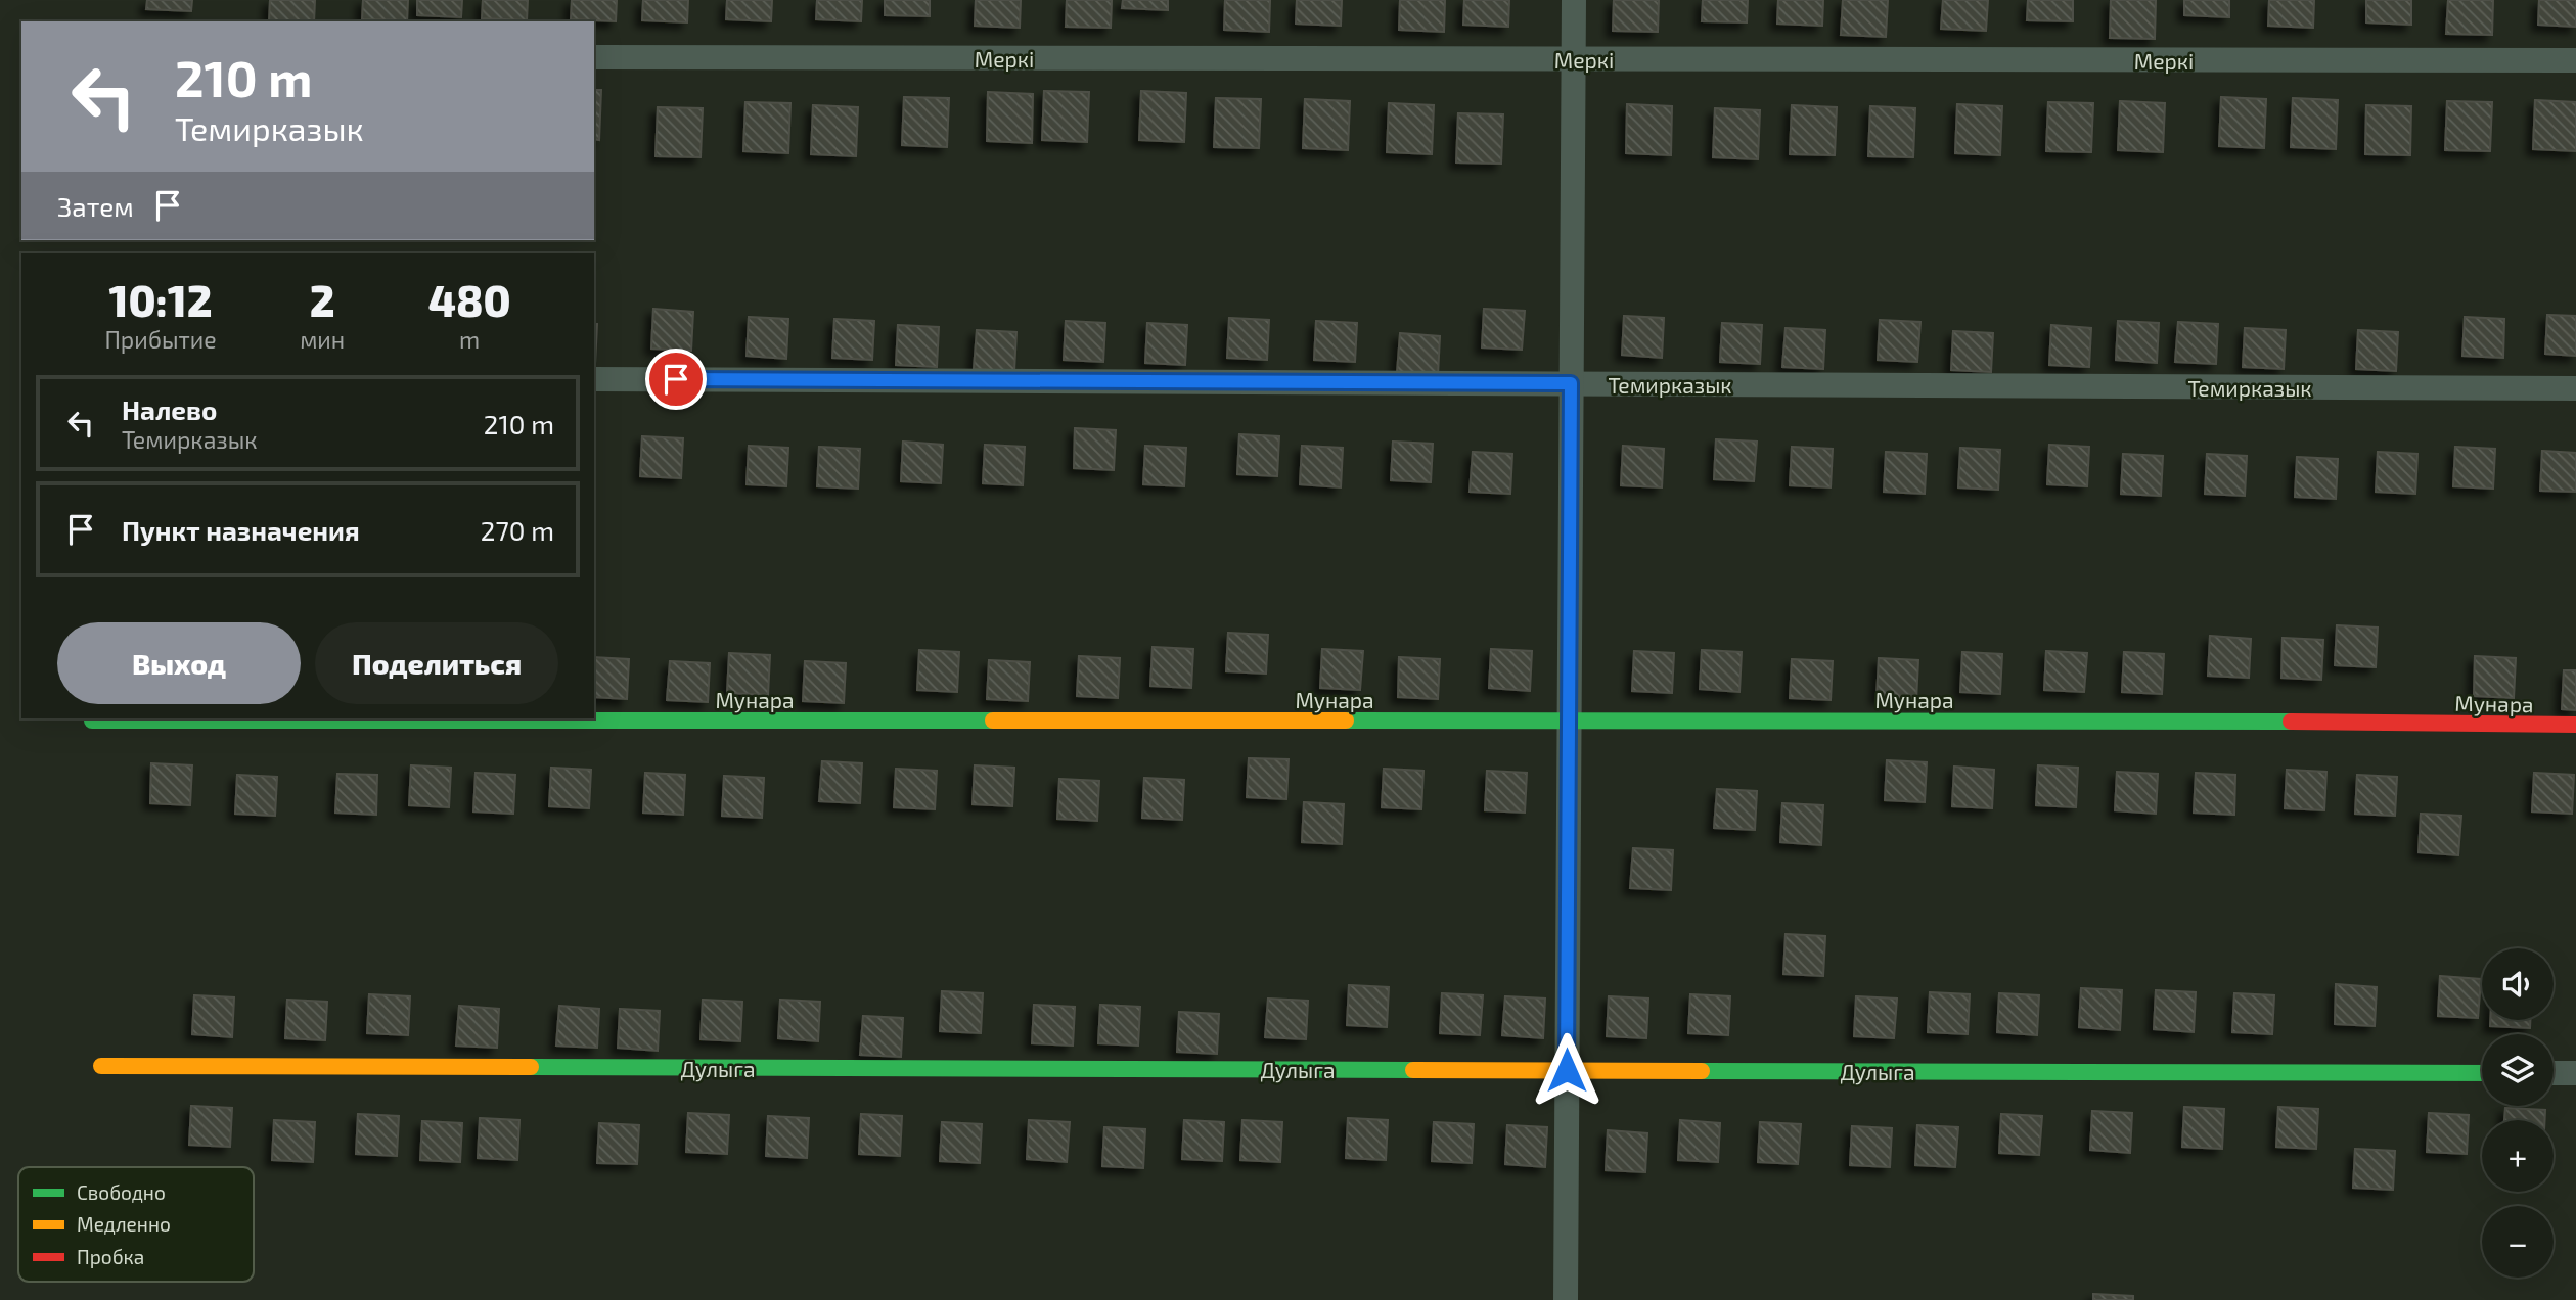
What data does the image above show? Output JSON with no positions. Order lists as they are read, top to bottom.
{
  "streets": {
    "street": [
      "Меркі",
      "Темирказык",
      "Мунара",
      "Дулыга"
    ]
  },
  "legend": ["Свободно", "Медленно", "Пробка"],
  "page": {
    "turn": ["210 m", "Темирказык"],
    "then": "Затем",
    "eta": [
      "10:12",
      "Прибытие",
      "2",
      "мин",
      "480",
      "m"
    ],
    "list": [
      {
        "name": "Налево",
        "note": "Темирказык",
        "value": "210 m"
      },
      {
        "name": "Пункт назначения",
        "value": "270 m"
      }
    ],
    "buttons": ["Выход", "Поделиться"],
    "map_buttons": ["+", "−"]
  }
}
